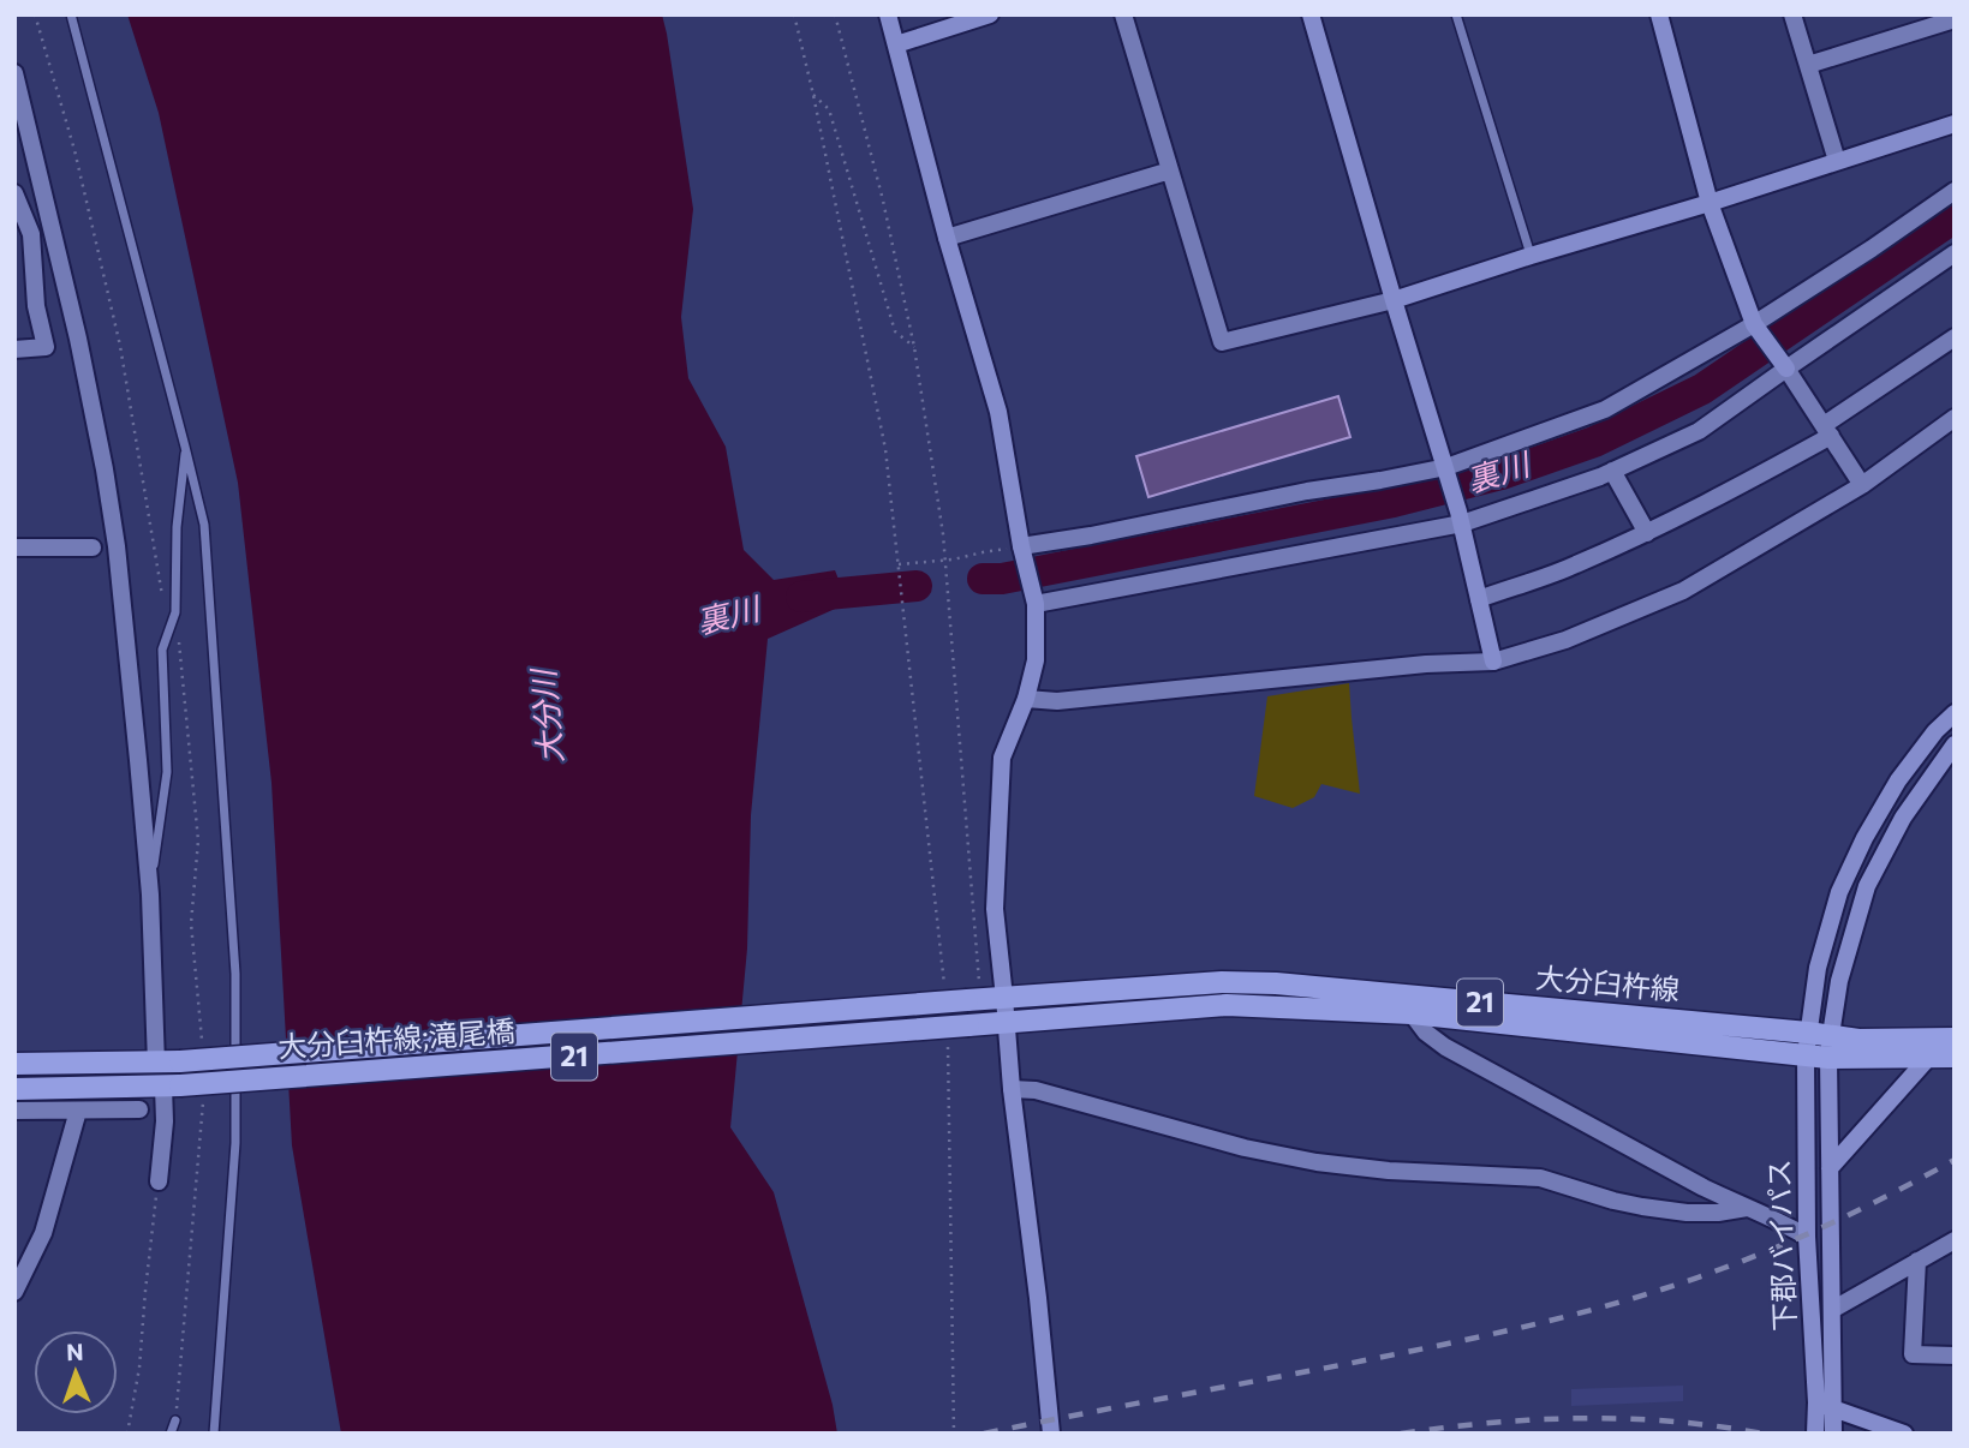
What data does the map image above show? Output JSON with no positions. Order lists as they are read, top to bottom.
{
  "streets": {
    "main road": ["大分臼杵線", "21", "大分臼杵線;滝尾橋"],
    "street": ["下郡バイパス"]
  },
  "crossings": [
    ["大分臼杵線", "21"],
    ["大分臼杵線", "大分臼杵線;滝尾橋"],
    ["大分臼杵線", "下郡バイパス"],
    ["21", "大分臼杵線;滝尾橋"]
  ],
  "water": ["裏川", "大分川"],
  "north": "top"
}
